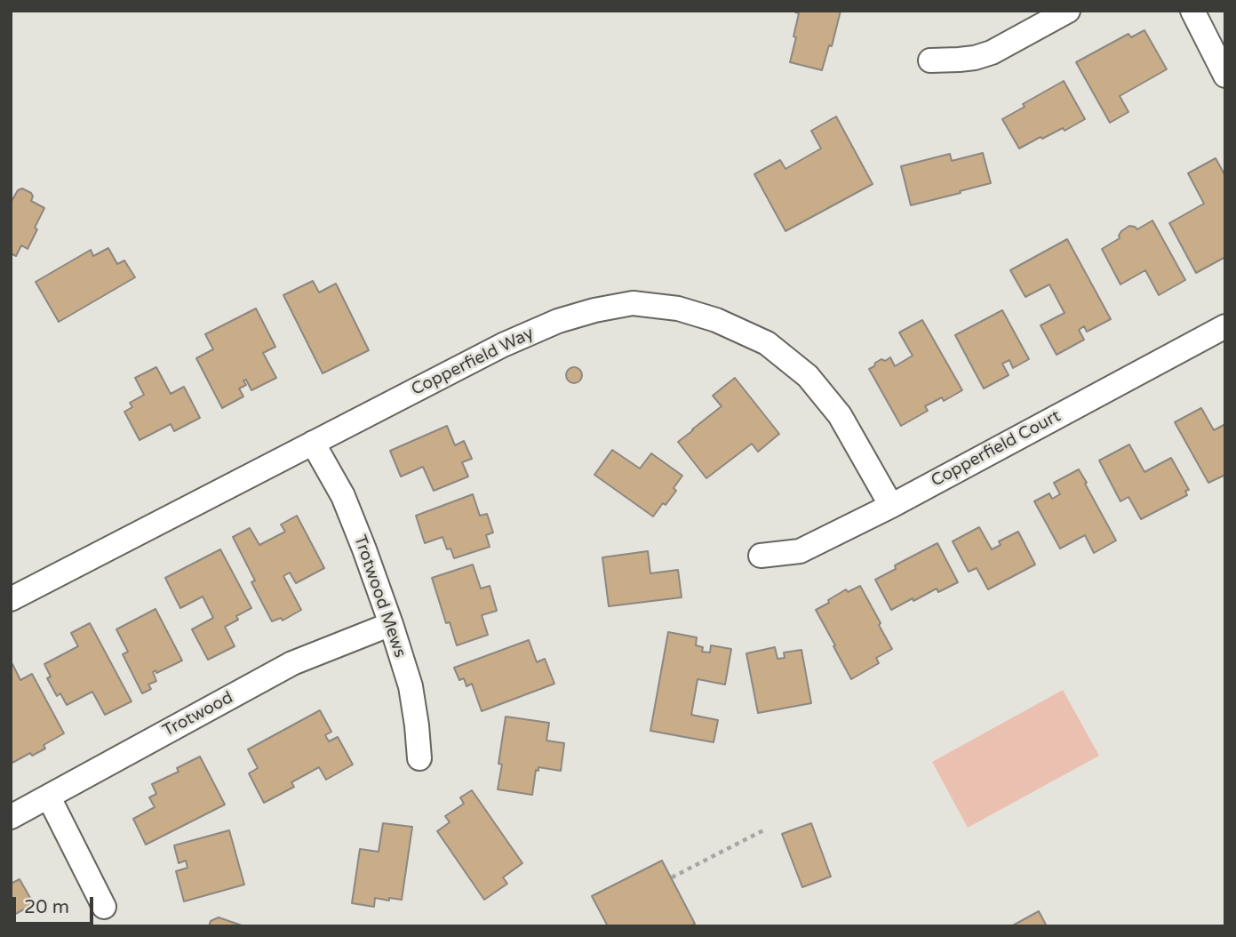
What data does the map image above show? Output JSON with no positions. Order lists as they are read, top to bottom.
{
  "streets": {
    "street": [
      "Copperfield Way",
      "Copperfield Court",
      "Trotwood Mews",
      "Trotwood"
    ]
  },
  "crossings": [
    ["Copperfield Way", "Copperfield Court"],
    ["Copperfield Way", "Trotwood Mews"],
    ["Trotwood Mews", "Trotwood"]
  ],
  "scale_bar": "20 m"
}
